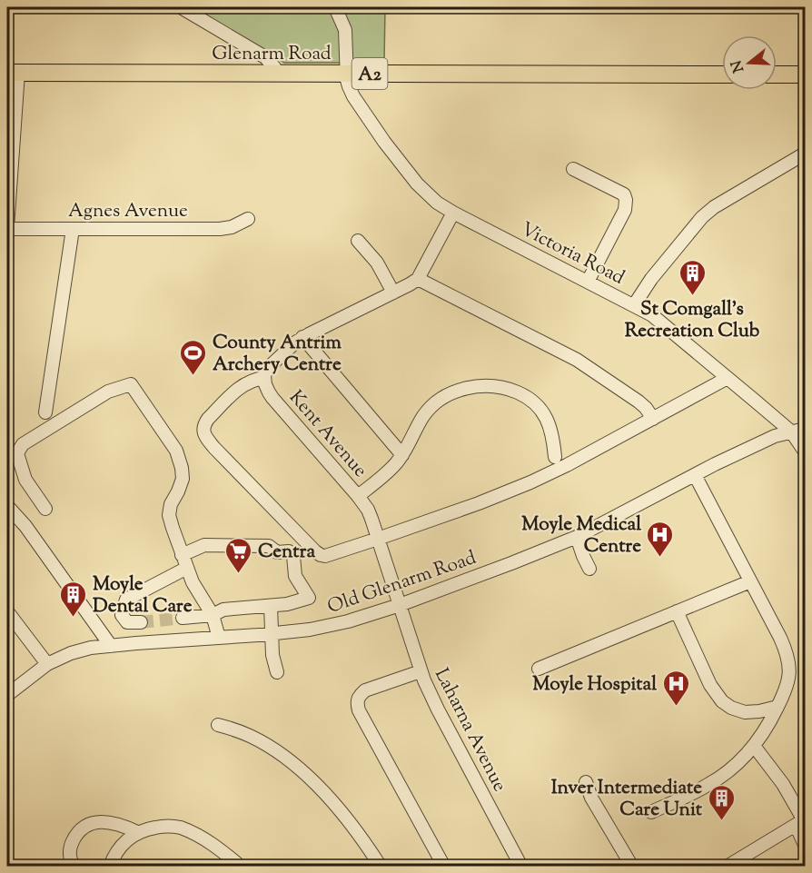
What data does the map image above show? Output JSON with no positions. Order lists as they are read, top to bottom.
{
  "streets": {
    "main road": ["Glenarm Road", "A2"],
    "street": [
      "Agnes Avenue",
      "Victoria Road",
      "Kent Avenue",
      "Old Glenarm Road",
      "Laharna Avenue"
    ]
  },
  "crossings": [
    ["Glenarm Road", "Victoria Road"],
    ["Victoria Road", "Old Glenarm Road"],
    ["Kent Avenue", "Old Glenarm Road"],
    ["Kent Avenue", "Laharna Avenue"],
    ["Old Glenarm Road", "Laharna Avenue"]
  ],
  "places": {
    "building": ["St Comgall's Recreation Club", "Moyle Dental Care", "Inver Intermediate Care Unit"],
    "sports": ["County Antrim Archery Centre"],
    "hospital": ["Moyle Medical Centre", "Moyle Hospital"],
    "supermarket": ["Centra"]
  },
  "north": "left"
}
